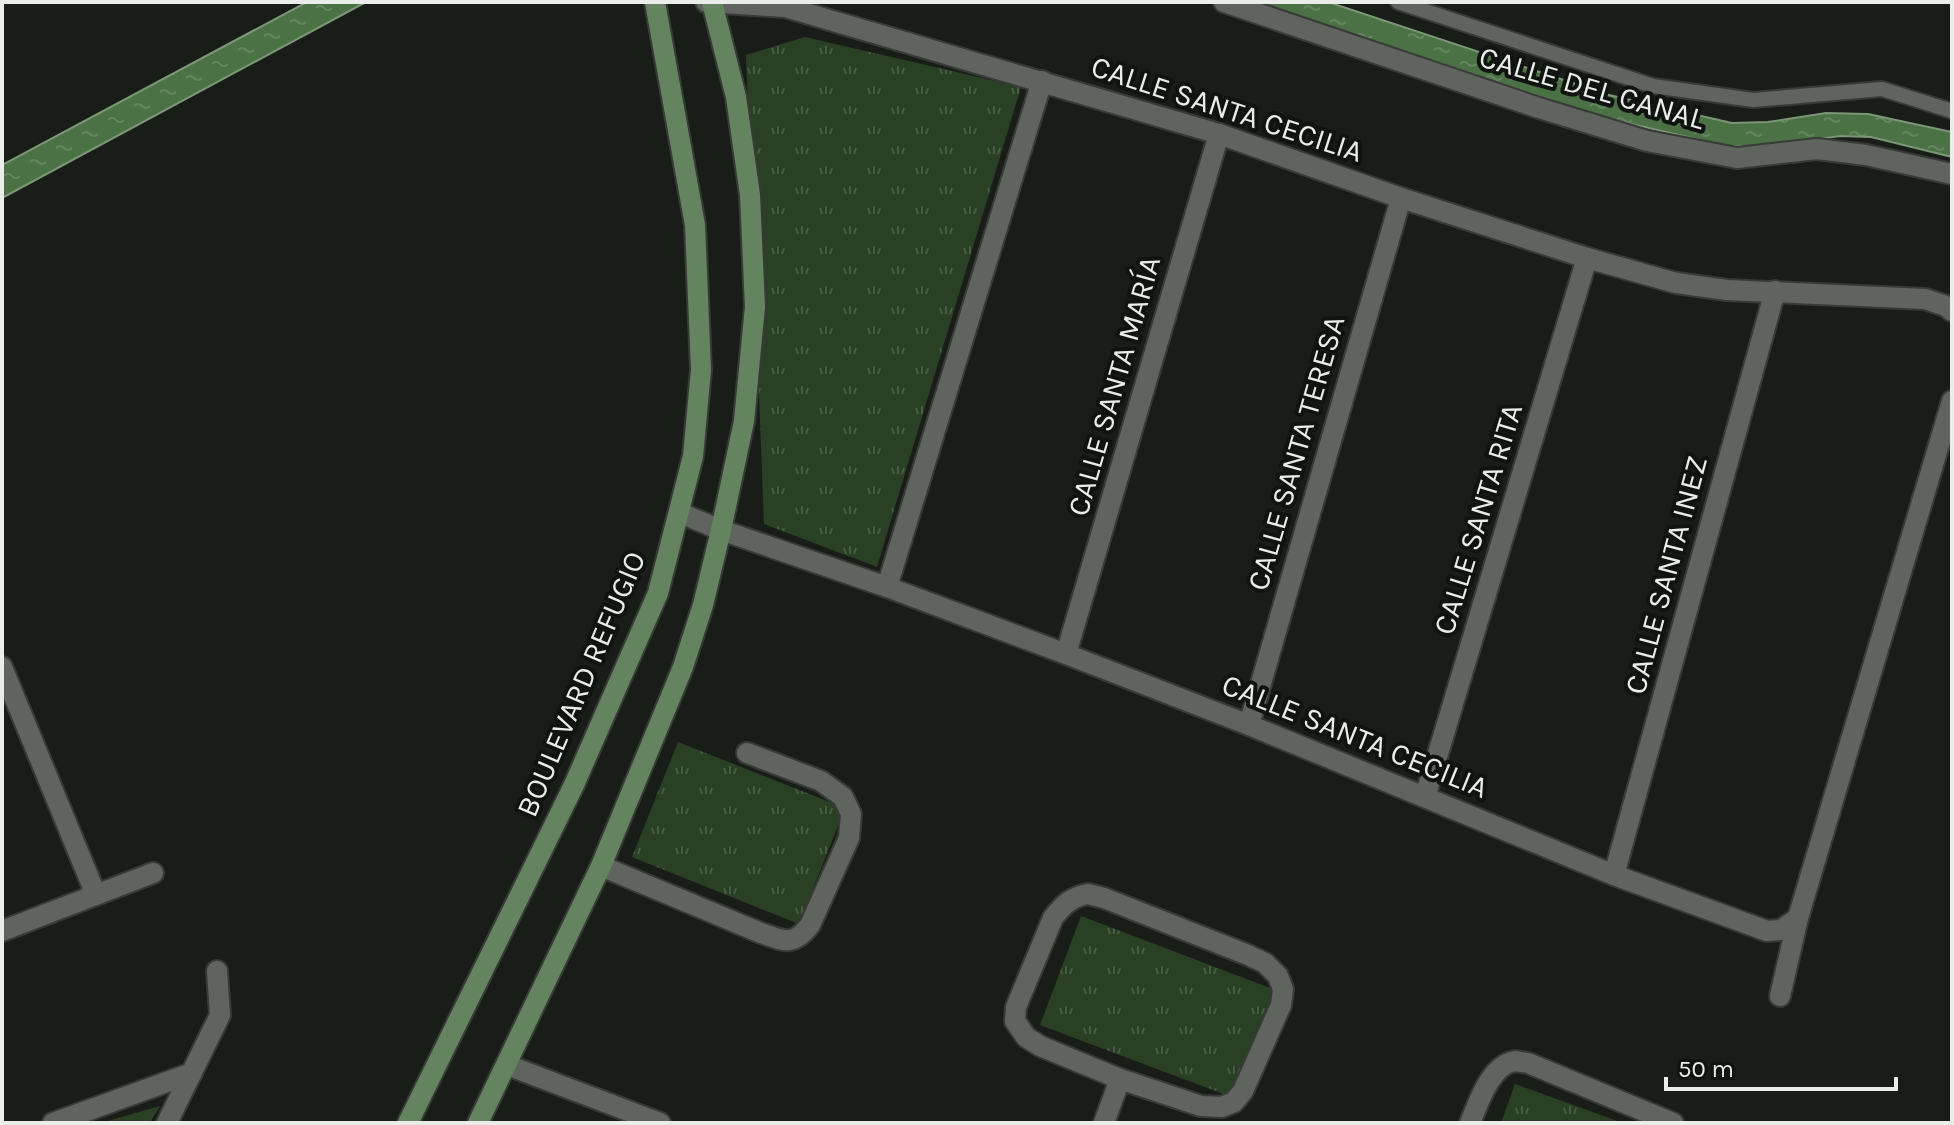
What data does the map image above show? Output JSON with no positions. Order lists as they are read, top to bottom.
{
  "streets": {
    "street": [
      "CALLE DEL CANAL",
      "CALLE SANTA CECILIA",
      "CALLE SANTA MARÍA",
      "CALLE SANTA TERESA",
      "CALLE SANTA RITA",
      "CALLE SANTA INEZ",
      "BOULEVARD REFUGIO"
    ]
  },
  "crossings": [
    ["CALLE SANTA CECILIA", "CALLE SANTA MARÍA"],
    ["CALLE SANTA CECILIA", "CALLE SANTA TERESA"],
    ["CALLE SANTA CECILIA", "CALLE SANTA RITA"],
    ["CALLE SANTA CECILIA", "CALLE SANTA INEZ"],
    ["CALLE SANTA CECILIA", "BOULEVARD REFUGIO"]
  ],
  "scale_bar": "50 m"
}
